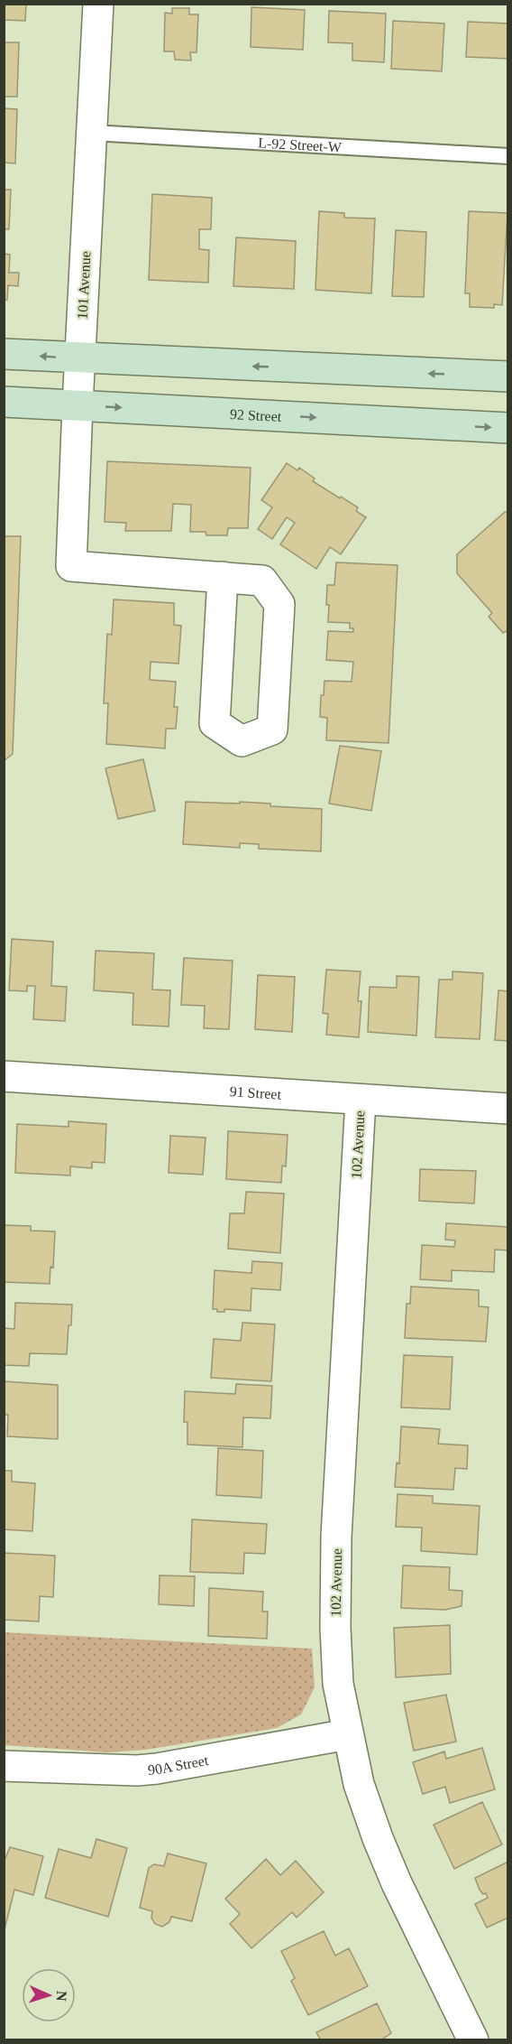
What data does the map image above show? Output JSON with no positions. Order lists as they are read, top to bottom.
{
  "streets": {
    "main road": ["92 Street"],
    "street": [
      "101 Avenue",
      "91 Street",
      "102 Avenue",
      "90A Street"
    ],
    "lane": ["L-92 Street-W"]
  },
  "crossings": [
    ["L-92 Street-W", "101 Avenue"],
    ["101 Avenue", "92 Street"],
    ["91 Street", "102 Avenue"],
    ["102 Avenue", "90A Street"]
  ],
  "north": "right"
}
